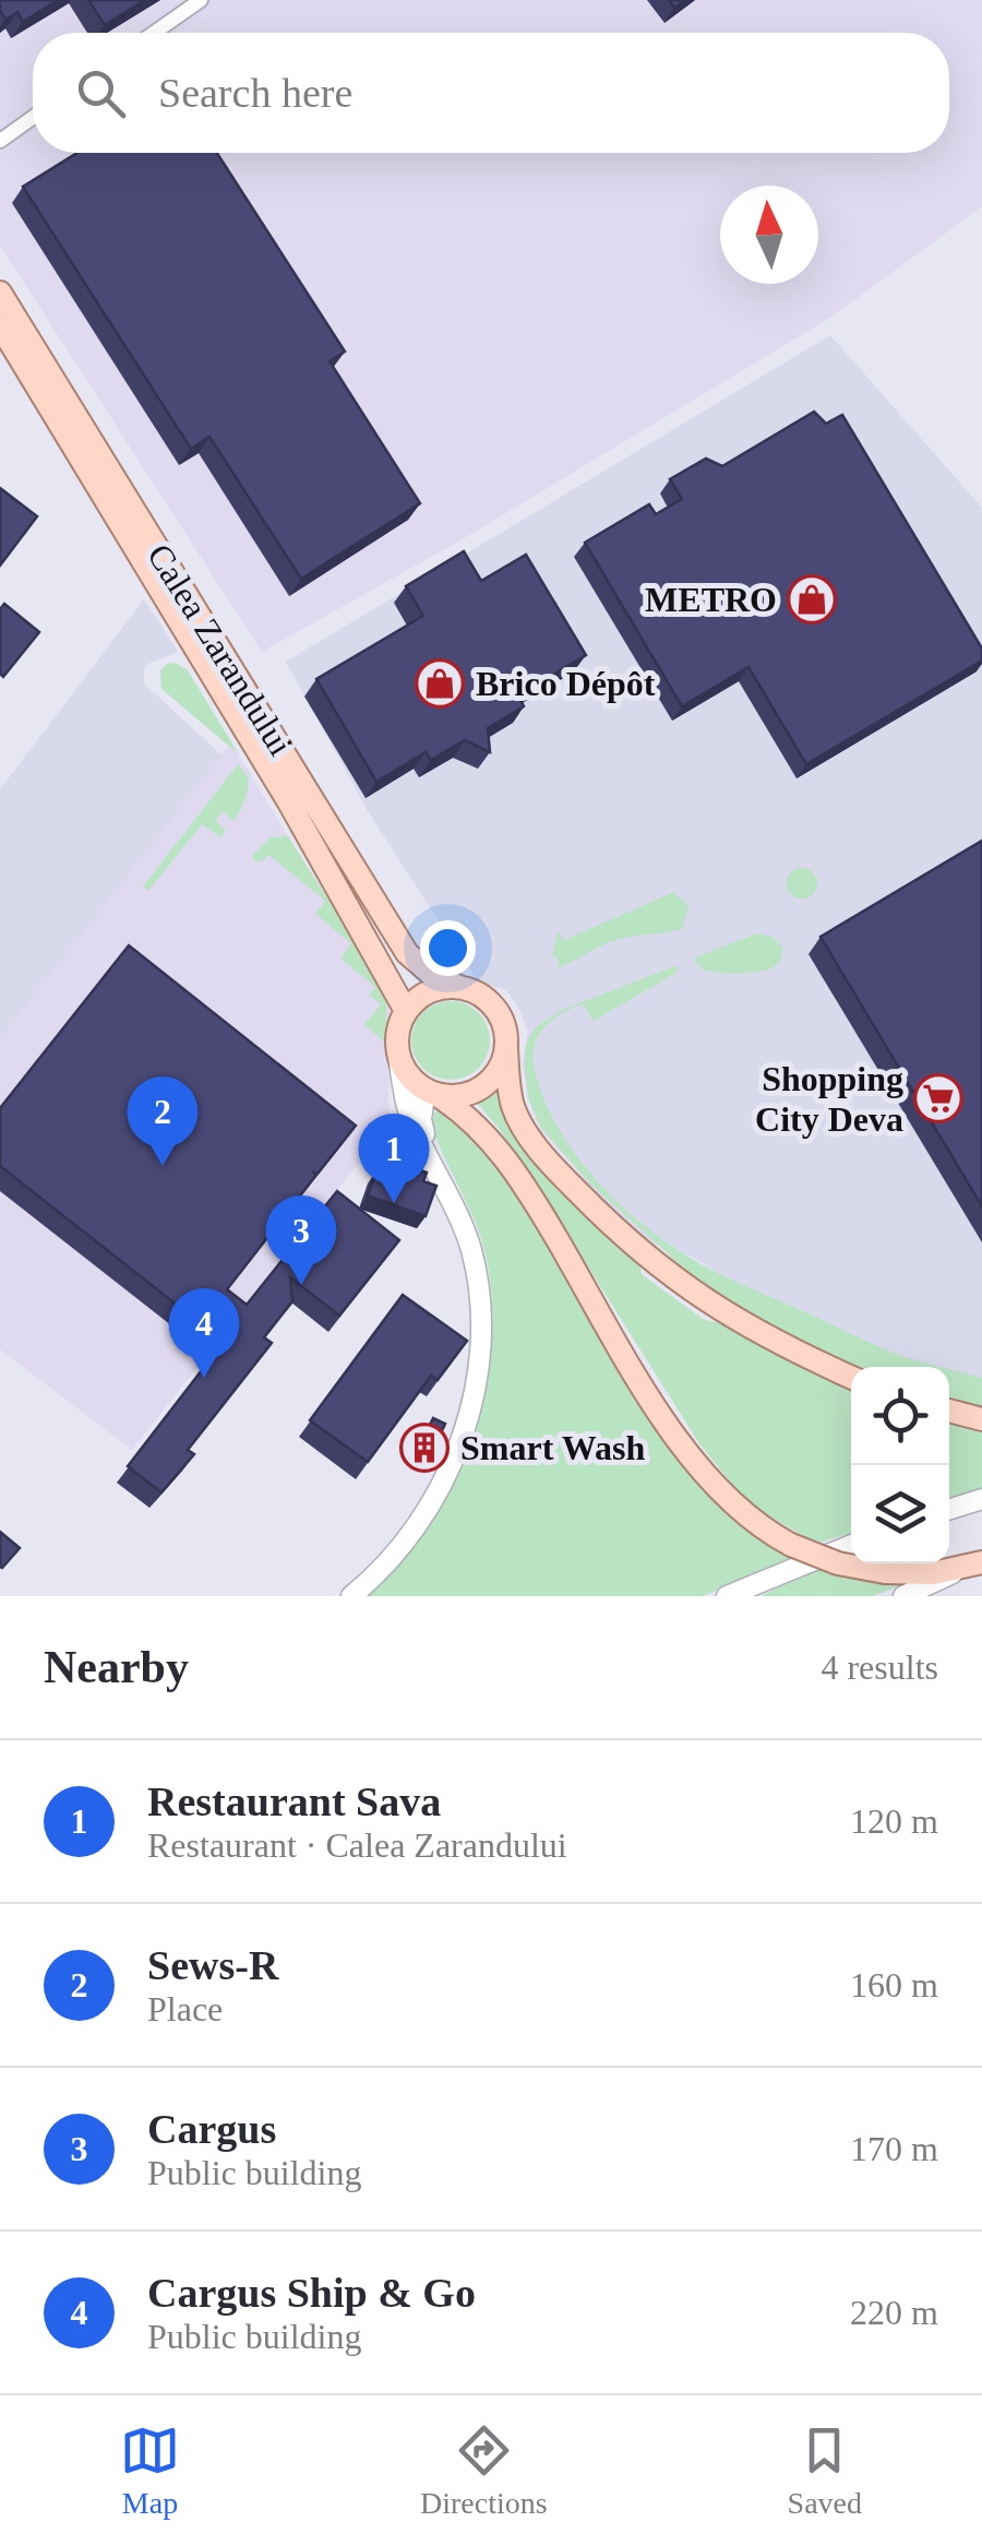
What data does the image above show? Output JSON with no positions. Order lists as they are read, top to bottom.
{
  "streets": {
    "main road": ["Calea Zarandului"]
  },
  "places": {
    "shop": ["METRO", "Brico Dépôt"],
    "supermarket": ["Shopping City Deva"],
    "building": ["Smart Wash"]
  },
  "north": "top",
  "page": {
    "search": "Search here",
    "pins": [
      "2",
      "1",
      "3",
      "4"
    ],
    "heading": ["Nearby", "4 results"],
    "list": [
      {
        "mark": "1",
        "name": "Restaurant Sava",
        "note": "Restaurant · Calea Zarandului",
        "value": "120 m"
      },
      {
        "mark": "2",
        "name": "Sews-R",
        "note": "Place",
        "value": "160 m"
      },
      {
        "mark": "3",
        "name": "Cargus",
        "note": "Public building",
        "value": "170 m"
      },
      {
        "mark": "4",
        "name": "Cargus Ship & Go",
        "note": "Public building",
        "value": "220 m"
      }
    ],
    "nav": ["Map", "Directions", "Saved"]
  }
}
